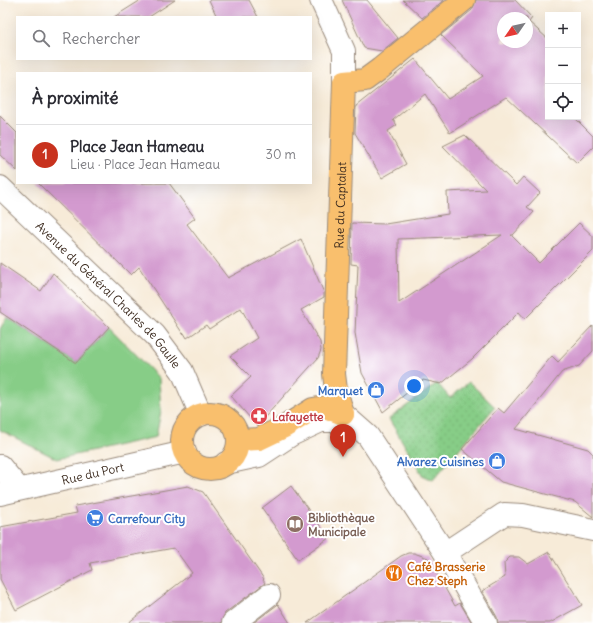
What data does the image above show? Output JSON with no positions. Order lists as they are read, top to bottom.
{
  "streets": {
    "main road": ["Rue du Captalat"],
    "street": ["Avenue du Général Charles de Gaulle", "Rue du Port"]
  },
  "crossings": [
    ["Avenue du Général Charles de Gaulle", "Rue du Port"]
  ],
  "places": {
    "shop": ["Marquet", "Alvarez Cuisines"],
    "pharmacy": ["Lafayette"],
    "supermarket": ["Carrefour City"],
    "library": ["Bibliothèque Municipale"],
    "restaurant": ["Café Brasserie Chez Steph"]
  },
  "north": "bottom left",
  "page": {
    "map_buttons": ["+", "−"],
    "search": "Rechercher",
    "heading": "À proximité",
    "list": [
      {
        "mark": "1",
        "name": "Place Jean Hameau",
        "note": "Lieu · Place Jean Hameau",
        "value": "30 m"
      }
    ],
    "pins": "1"
  }
}
